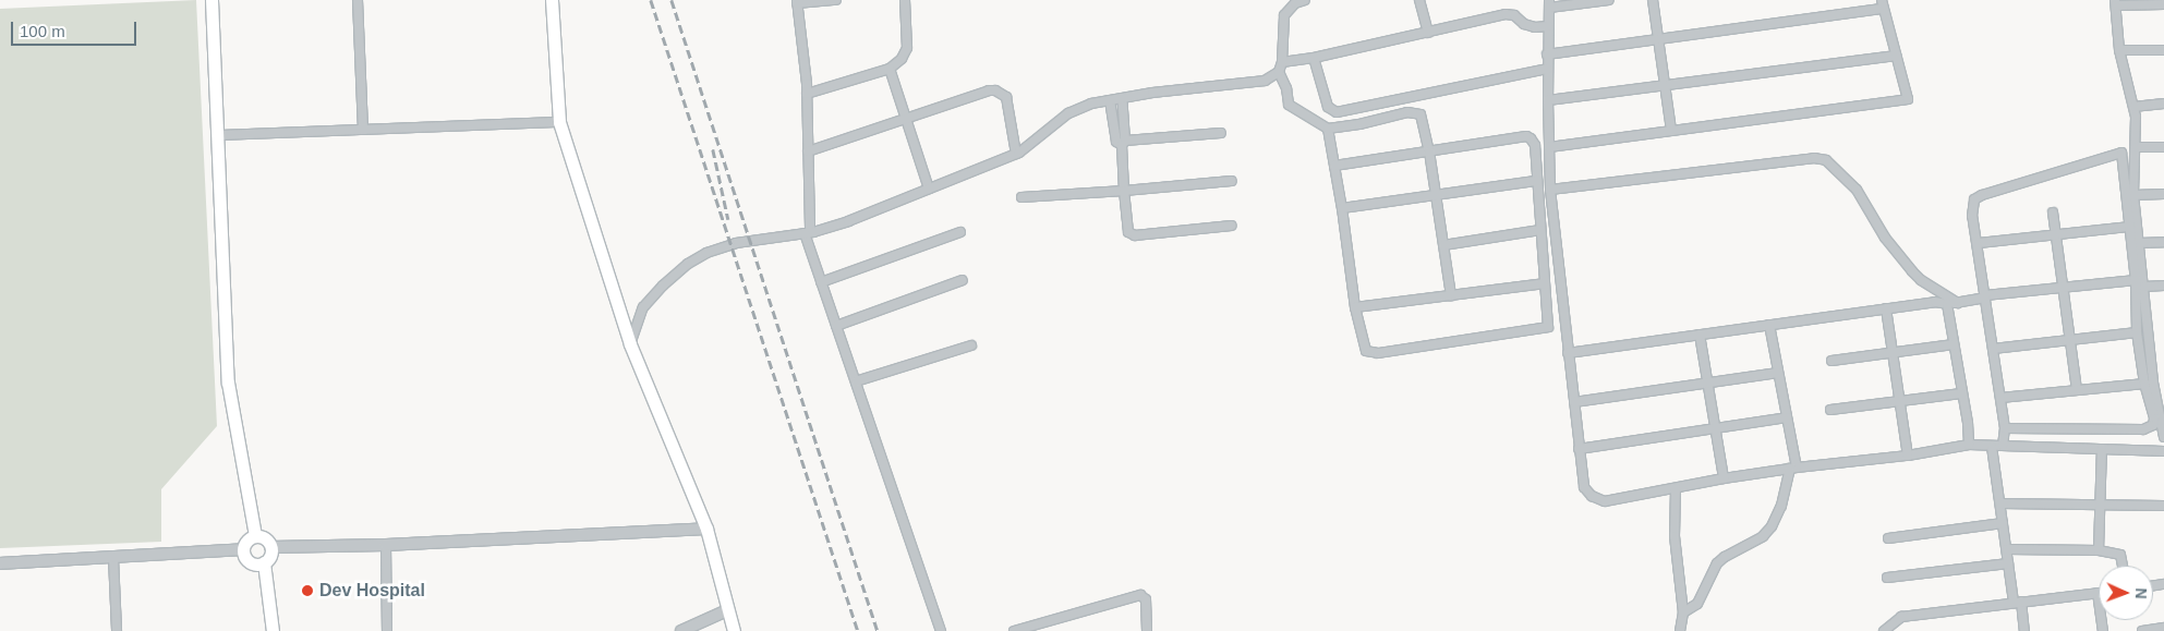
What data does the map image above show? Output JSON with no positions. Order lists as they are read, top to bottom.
{
  "places": ["Dev Hospital"],
  "scale_bar": "100 m",
  "north": "right"
}
